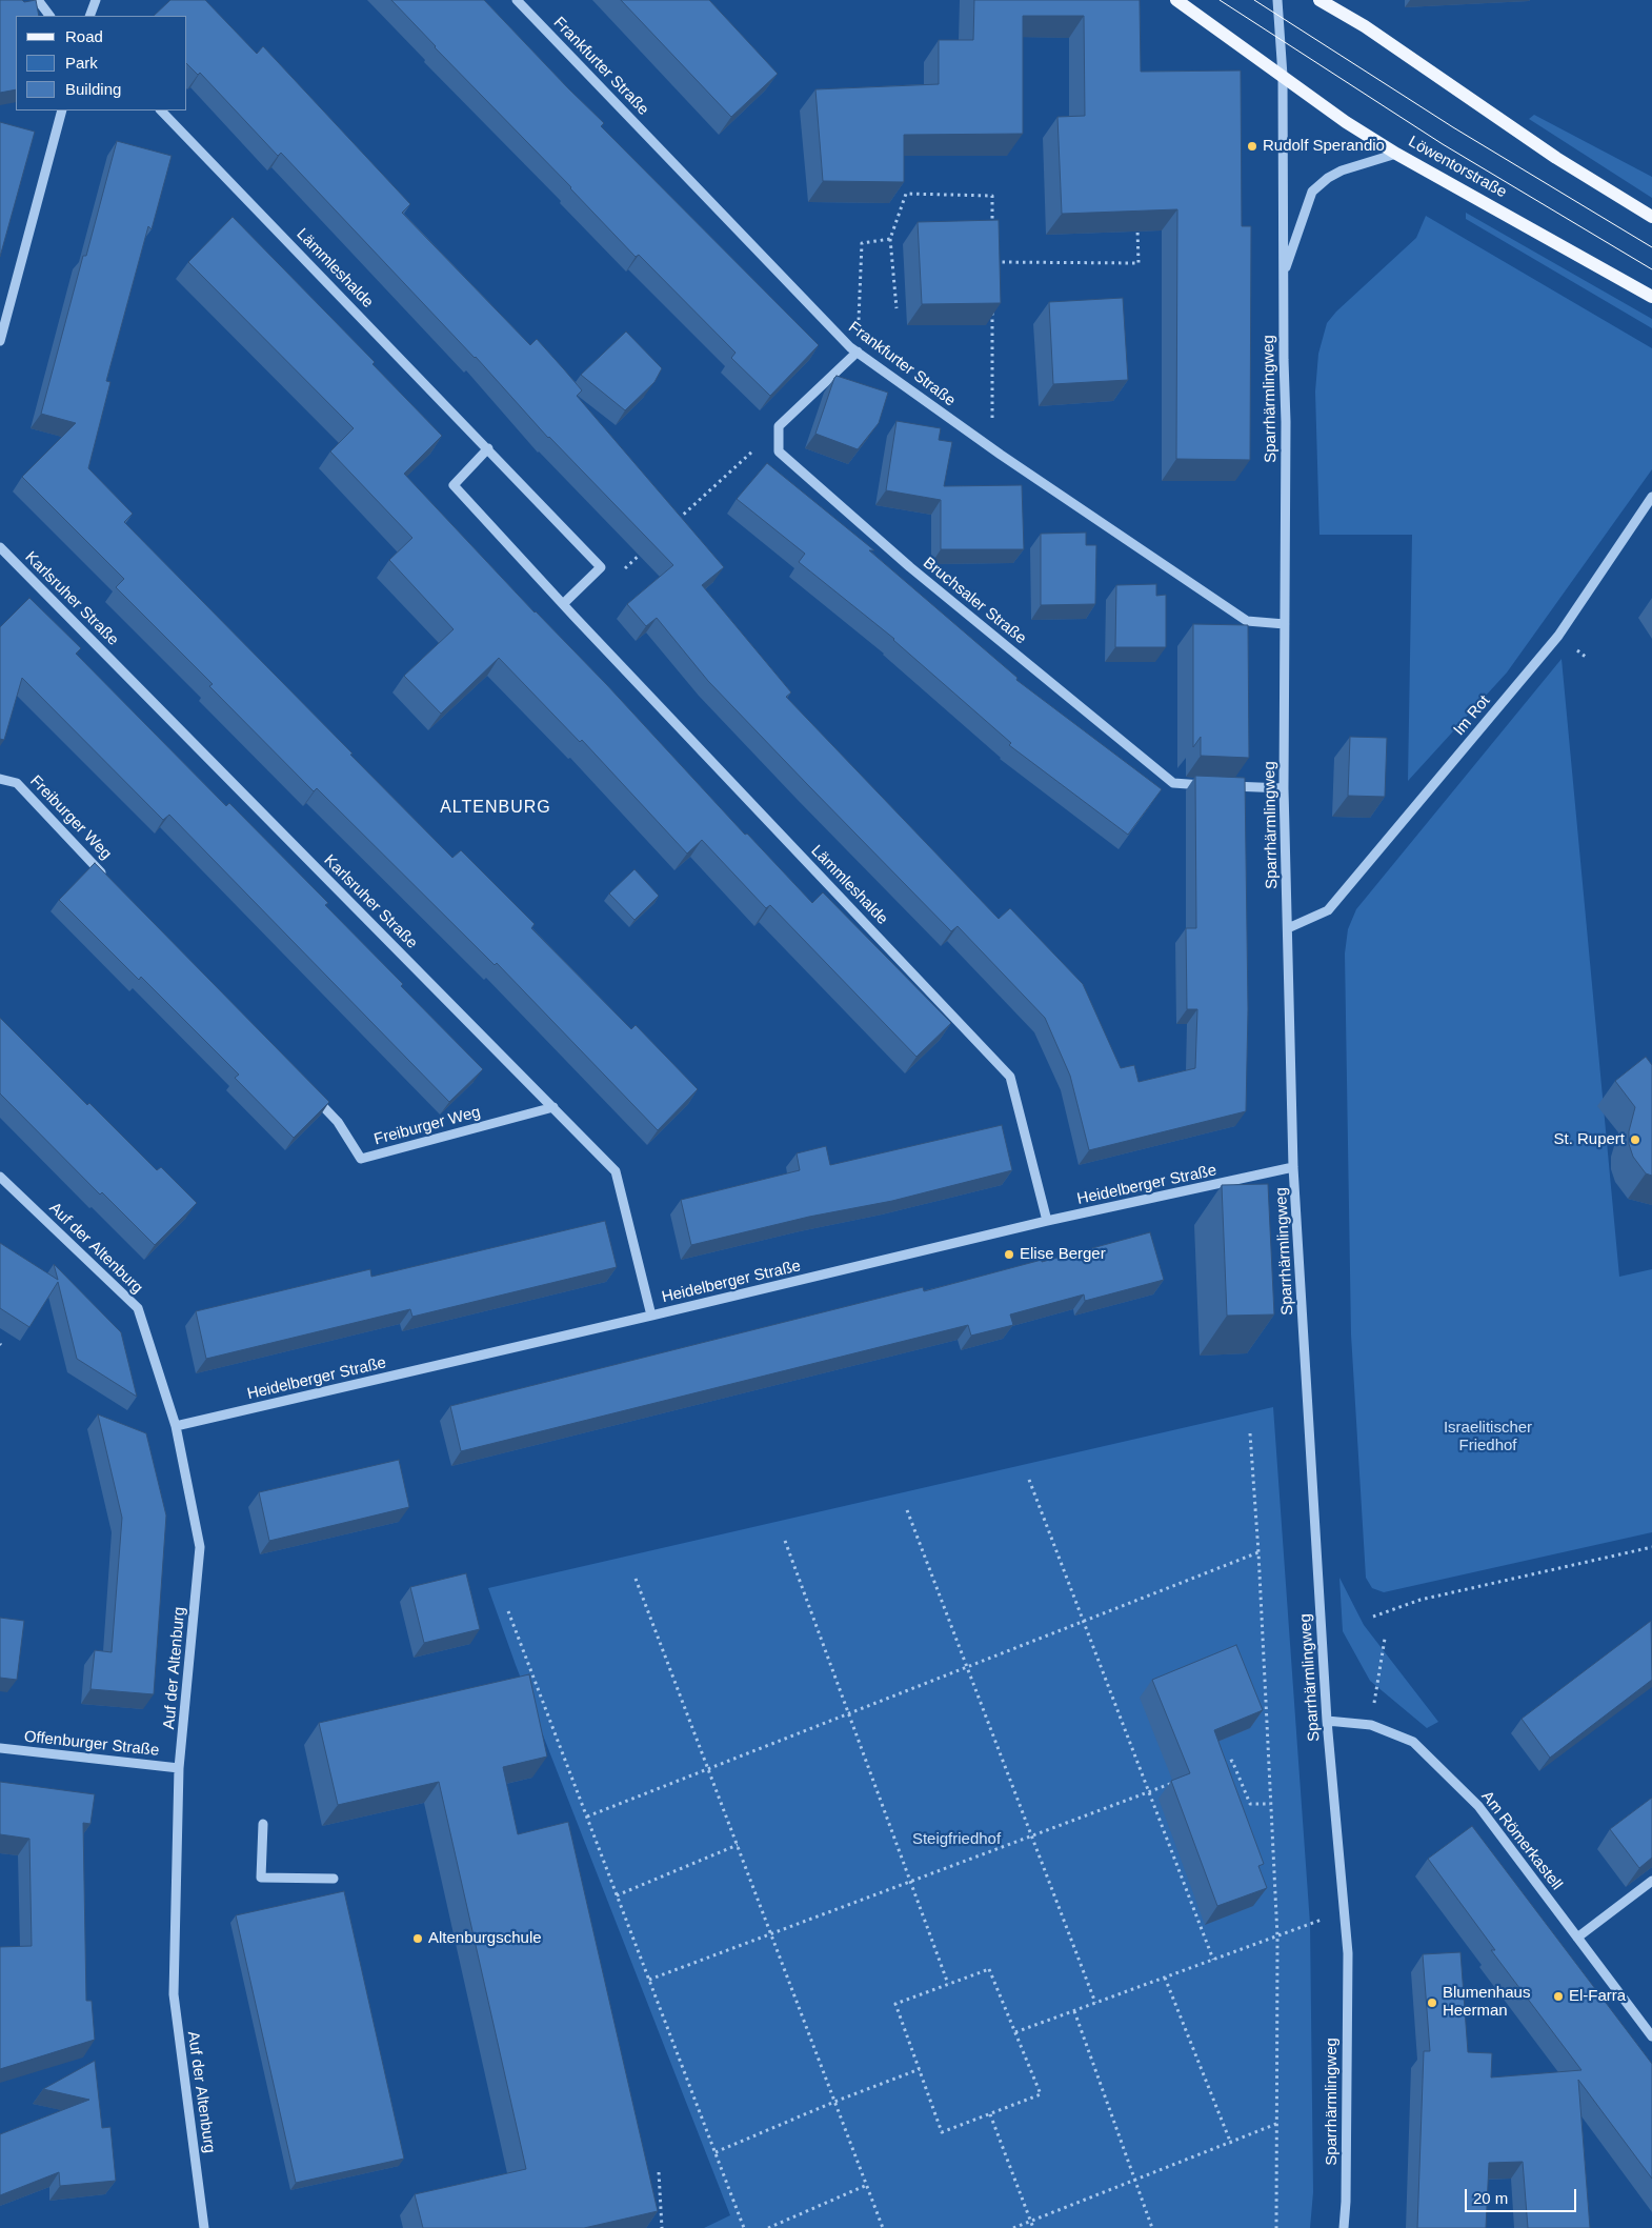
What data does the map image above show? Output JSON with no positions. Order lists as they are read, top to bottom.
{
  "streets": {
    "main road": ["Löwentorstraße"],
    "street": [
      "Frankfurter Straße",
      "Lämmleshalde",
      "Sparrhärmlingweg",
      "Karlsruher Straße",
      "Bruchsaler Straße",
      "Im Rot",
      "Freiburger Weg",
      "Heidelberger Straße",
      "Auf der Altenburg",
      "Offenburger Straße",
      "Am Römerkastell"
    ]
  },
  "crossings": [
    ["Frankfurter Straße", "Sparrhärmlingweg"],
    ["Löwentorstraße", "Sparrhärmlingweg"],
    ["Lämmleshalde", "Heidelberger Straße"],
    ["Sparrhärmlingweg", "Bruchsaler Straße"],
    ["Sparrhärmlingweg", "Im Rot"],
    ["Sparrhärmlingweg", "Heidelberger Straße"],
    ["Sparrhärmlingweg", "Am Römerkastell"],
    ["Karlsruher Straße", "Freiburger Weg"],
    ["Karlsruher Straße", "Heidelberger Straße"],
    ["Heidelberger Straße", "Auf der Altenburg"],
    ["Auf der Altenburg", "Offenburger Straße"]
  ],
  "districts": ["ALTENBURG"],
  "parks": ["Israelitischer Friedhof", "Steigfriedhof"],
  "places": [
    "Rudolf Sperandio",
    "St. Rupert",
    "Elise Berger",
    "Altenburgschule",
    "El-Farra",
    "Blumenhaus Heerman"
  ],
  "legend": ["Road", "Park", "Building"],
  "scale_bar": "20 m"
}
